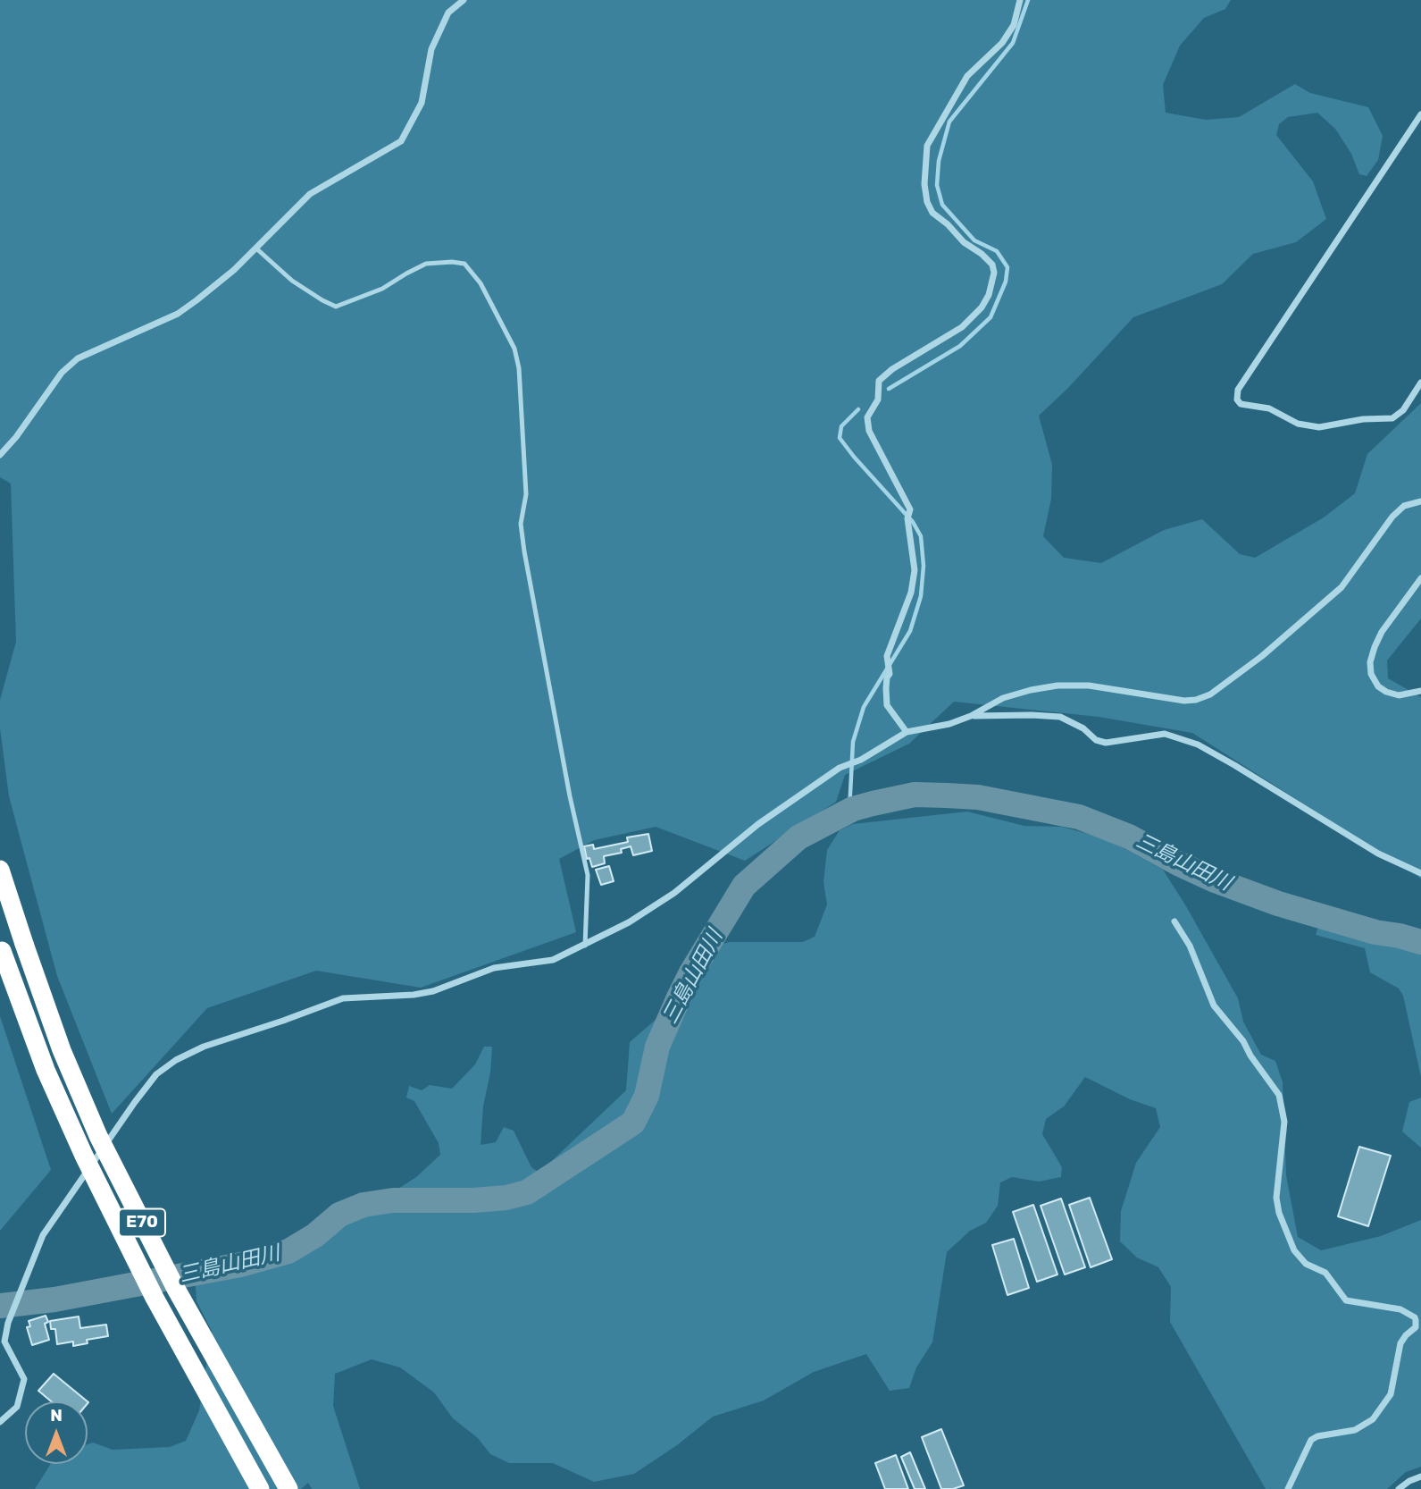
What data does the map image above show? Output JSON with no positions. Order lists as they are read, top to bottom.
{
  "streets": {
    "highway": ["E70"]
  },
  "water": ["三島山田川"],
  "north": "top"
}
